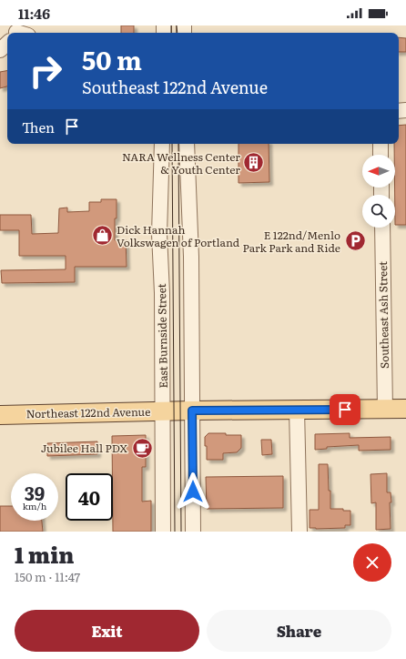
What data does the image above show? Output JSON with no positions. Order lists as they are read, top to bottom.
{
  "streets": {
    "main road": ["Northeast 122nd Avenue"],
    "street": ["Southeast Ash Street", "East Burnside Street"]
  },
  "crossings": [
    ["Southeast Ash Street", "Northeast 122nd Avenue"],
    ["East Burnside Street", "Northeast 122nd Avenue"]
  ],
  "places": {
    "building": ["NARA Wellness Center & Youth Center"],
    "shop": ["Dick Hannah Volkswagen of Portland"],
    "parking": ["E 122nd/Menlo Park Park and Ride"],
    "cafe": ["Jubilee Hall PDX"]
  },
  "north": "left",
  "page": {
    "status": "11:46",
    "turn": ["50 m", "Southeast 122nd Avenue"],
    "then": "Then",
    "speed": "39 km/h",
    "limit": "40",
    "heading": ["1 min", "150 m · 11:47"],
    "buttons": ["Exit", "Share"]
  }
}
